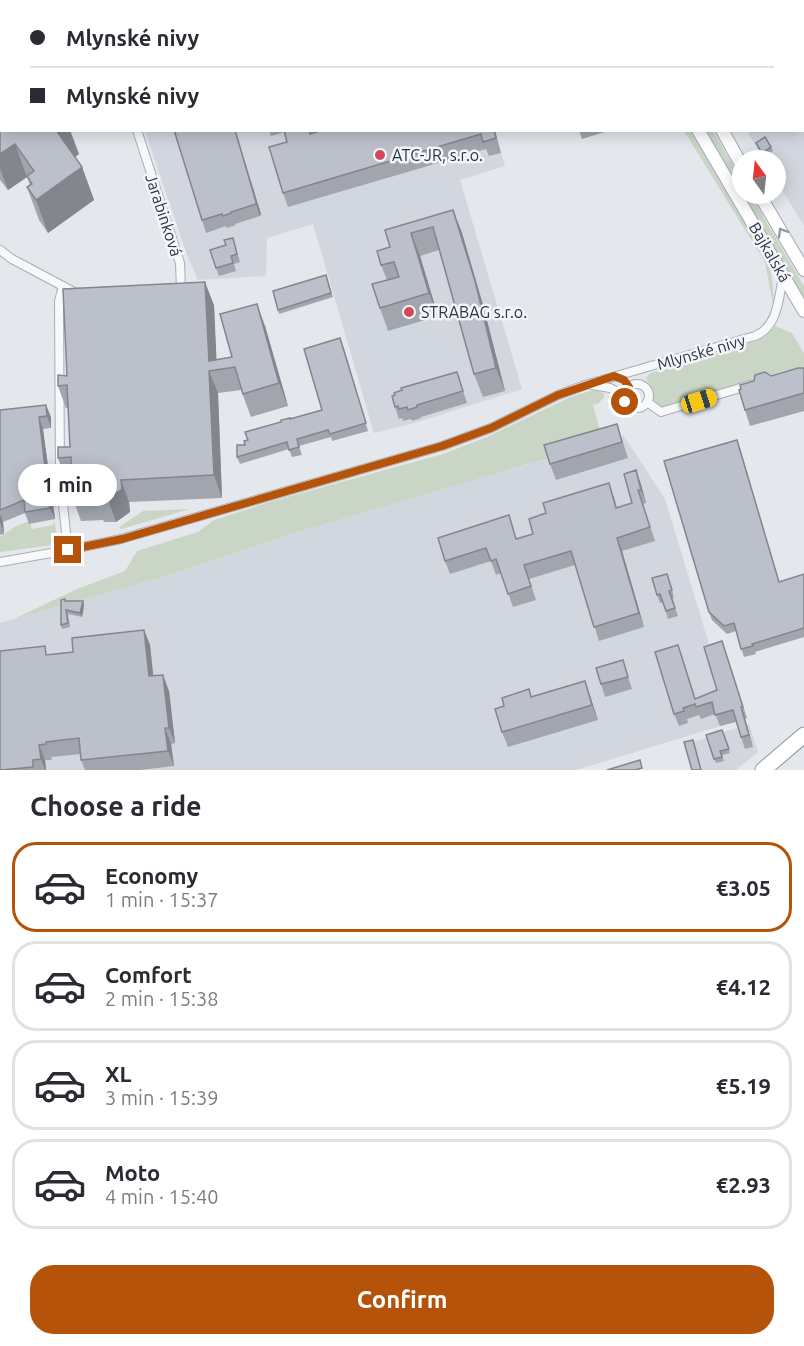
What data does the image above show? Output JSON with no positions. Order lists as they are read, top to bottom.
{
  "streets": {
    "main road": ["Bajkalská"],
    "street": ["Jarabinková", "Mlynské nivy"]
  },
  "crossings": [
    ["Bajkalská", "Mlynské nivy"]
  ],
  "places": ["ATC-JR, s.r.o.", "STRABAG s.r.o."],
  "north": "top",
  "page": {
    "banner": ["Mlynské nivy", "Mlynské nivy"],
    "bubble": "1 min",
    "heading": "Choose a ride",
    "list": [
      {
        "name": "Economy",
        "note": "1 min · 15:37",
        "value": "€3.05"
      },
      {
        "name": "Comfort",
        "note": "2 min · 15:38",
        "value": "€4.12"
      },
      {
        "name": "XL",
        "note": "3 min · 15:39",
        "value": "€5.19"
      },
      {
        "name": "Moto",
        "note": "4 min · 15:40",
        "value": "€2.93"
      }
    ],
    "buttons": "Confirm"
  }
}
